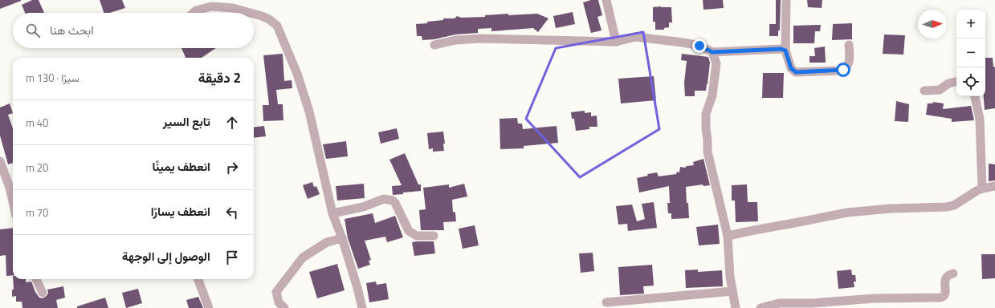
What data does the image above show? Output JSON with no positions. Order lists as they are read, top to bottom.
{
  "north": "right",
  "page": {
    "map_buttons": ["+", "−"],
    "search": "ابحث هنا",
    "heading": ["2 دقيقة", "سيرًا · 130 m"],
    "list": [
      ["تابع السير", "40 m"],
      ["انعطف يمينًا", "20 m"],
      ["انعطف يسارًا", "70 m"],
      "الوصول إلى الوجهة"
    ]
  }
}
